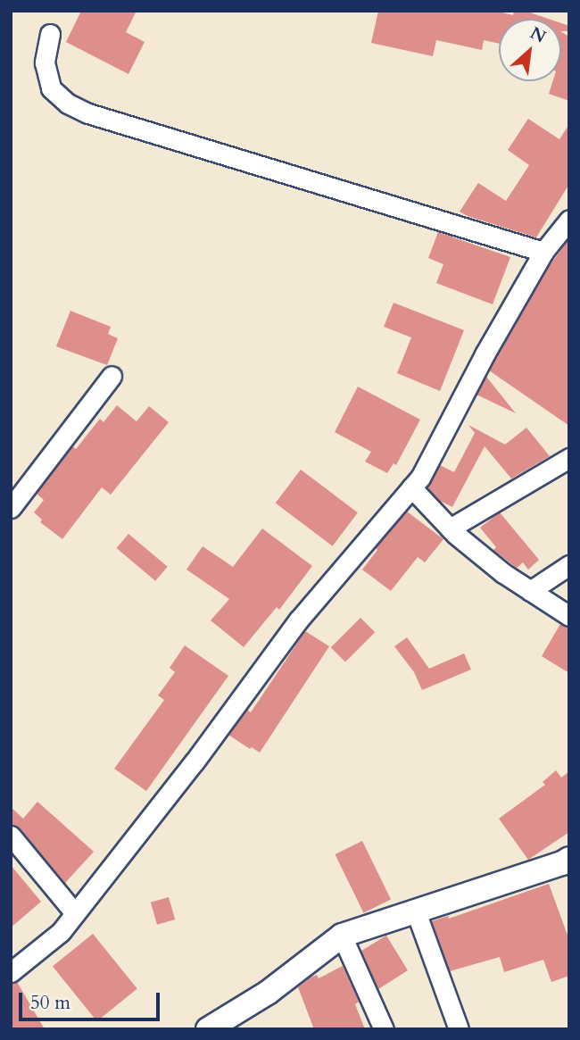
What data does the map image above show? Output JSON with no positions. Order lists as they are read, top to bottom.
{
  "scale_bar": "50 m",
  "north": "top right"
}
